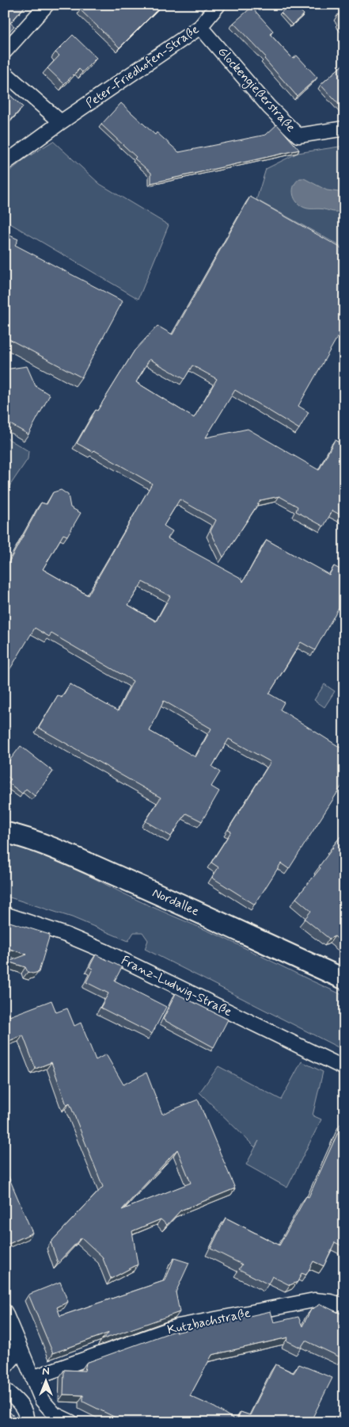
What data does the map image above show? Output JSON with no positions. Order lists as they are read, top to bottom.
{
  "streets": {
    "main road": ["Nordallee"],
    "street": [
      "Peter-Friedhofen-Straße",
      "Glockengießerstraße",
      "Franz-Ludwig-Straße",
      "Kutzbachstraße"
    ]
  },
  "crossings": [
    ["Peter-Friedhofen-Straße", "Glockengießerstraße"]
  ],
  "north": "top"
}
